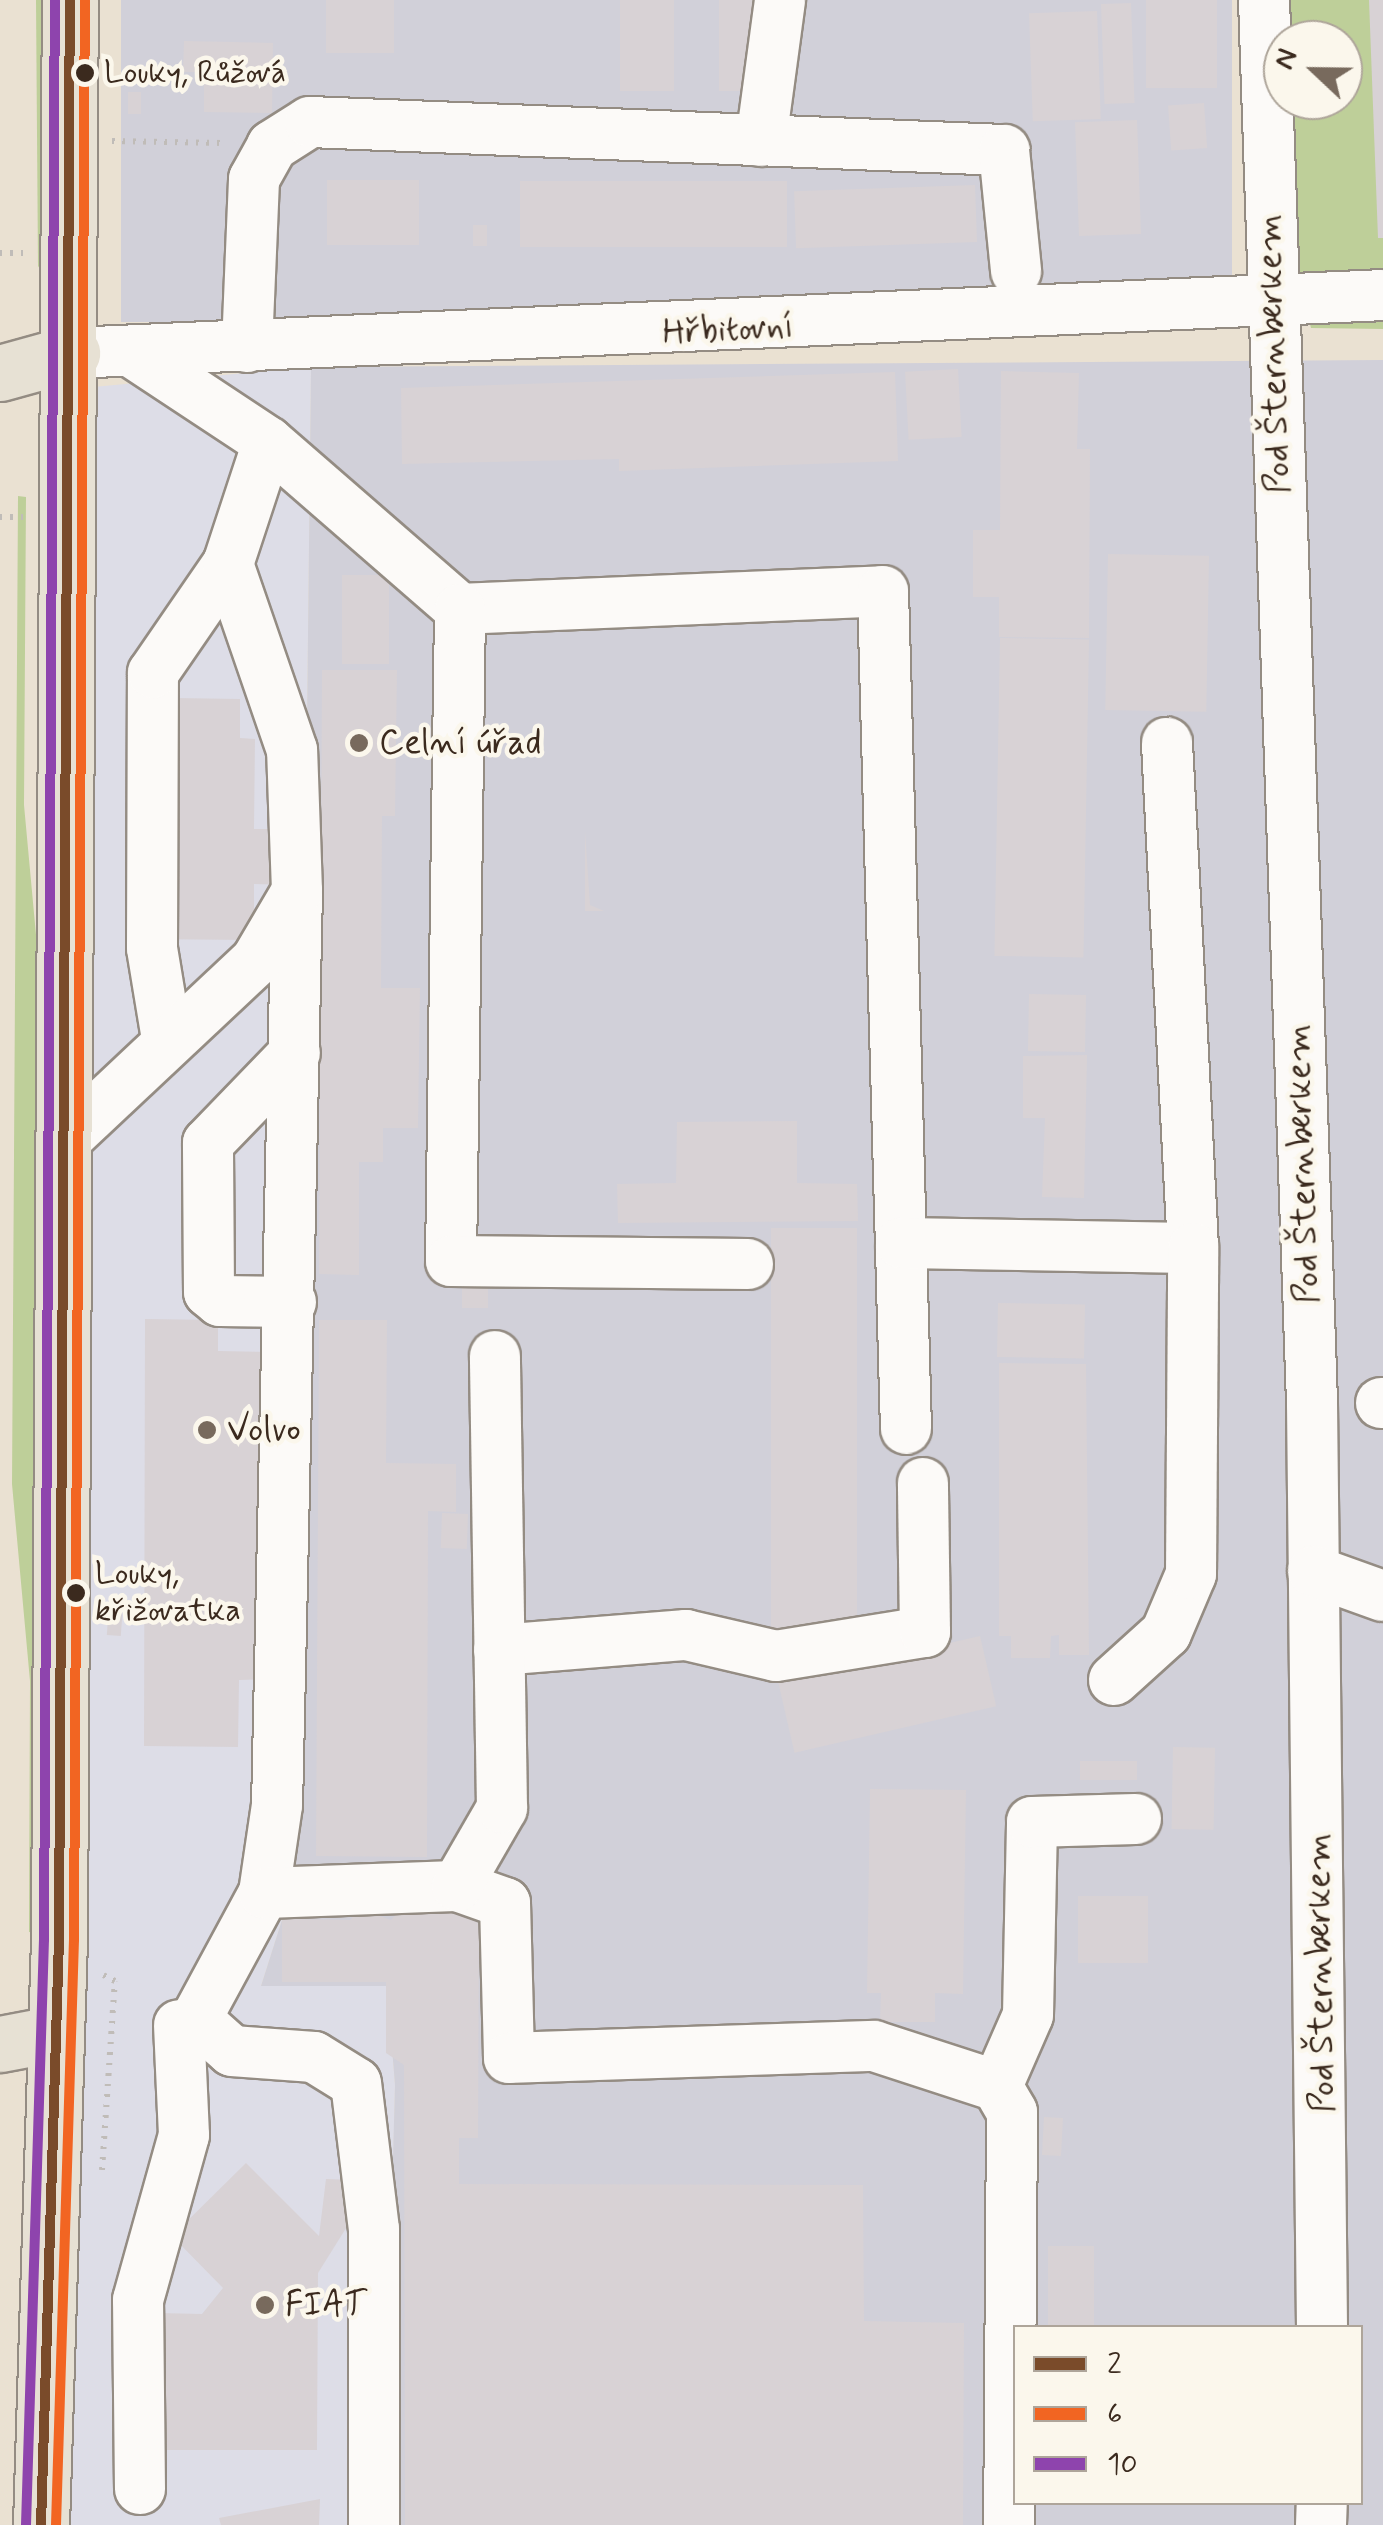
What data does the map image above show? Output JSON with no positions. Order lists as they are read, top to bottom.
{
  "streets": {
    "street": ["Hřbitovní", "Pod Šternberkem"]
  },
  "crossings": [
    ["Hřbitovní", "Pod Šternberkem"]
  ],
  "places": [
    "Louky, Růžová",
    "Celní úřad",
    "Volvo",
    "Louky, křižovatka",
    "FIAT"
  ],
  "lines": ["transit line 2", "transit line 6", "transit line 10"],
  "legend": ["2", "6", "10"],
  "north": "left"
}
